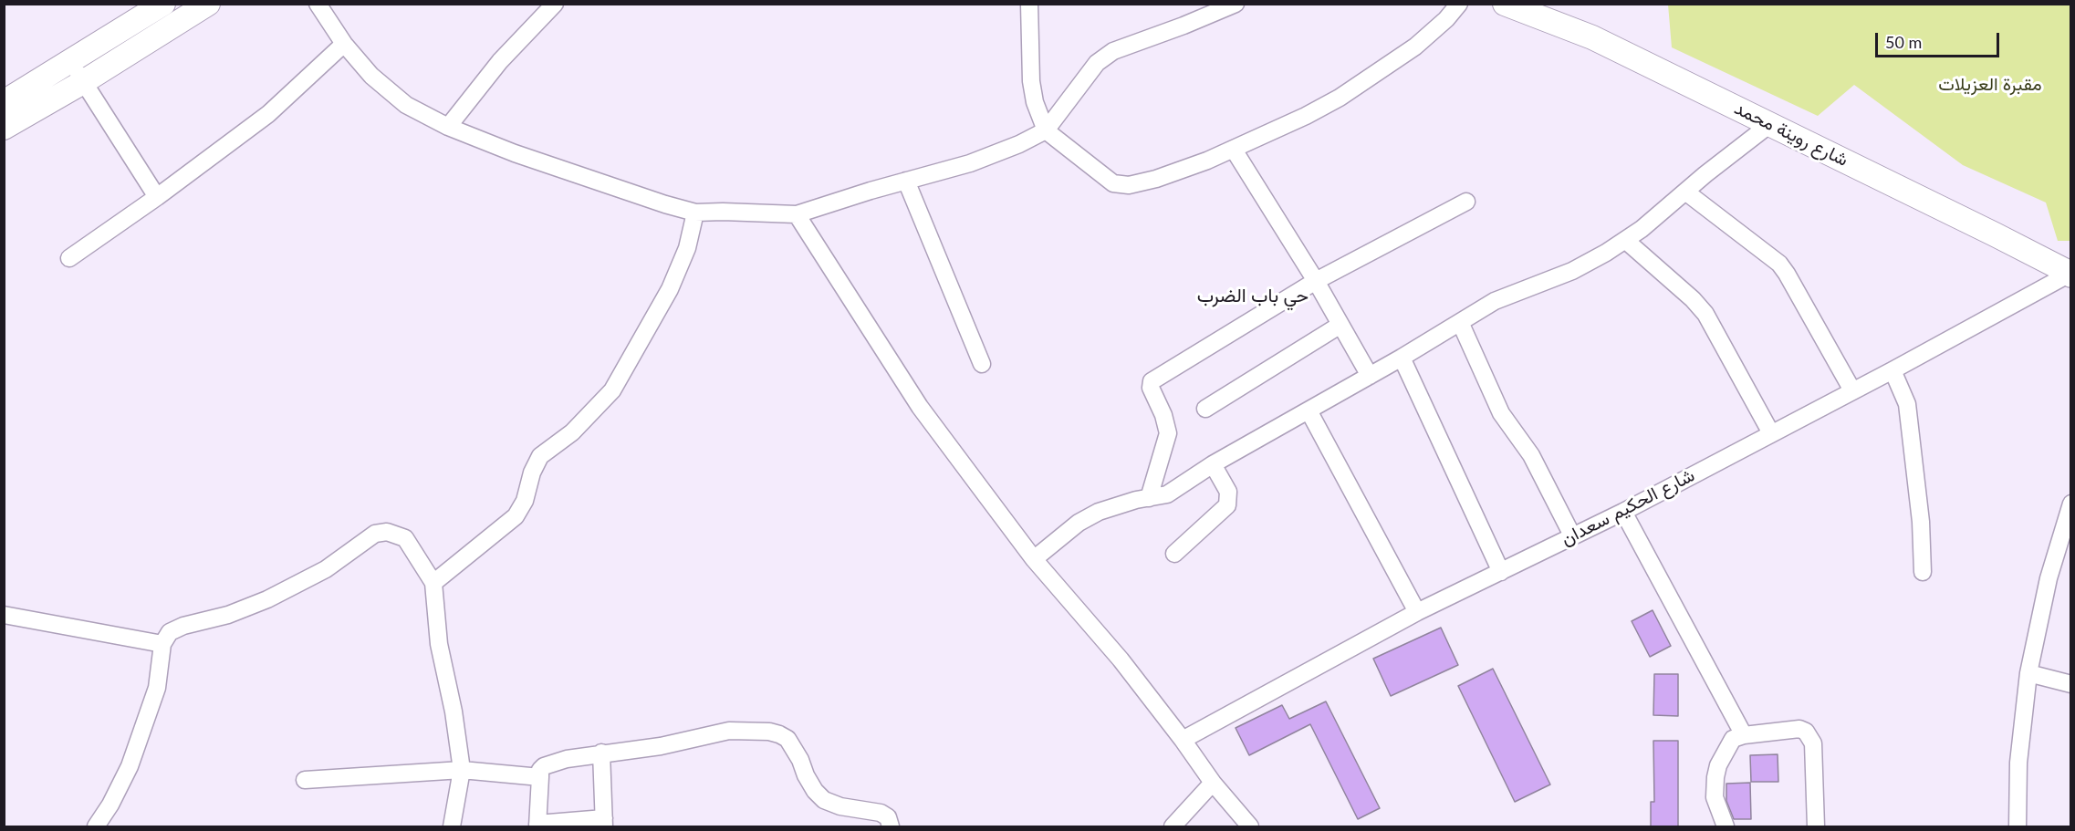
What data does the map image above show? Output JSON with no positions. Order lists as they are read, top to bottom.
{
  "streets": {
    "main road": ["شارع روينة محمد"],
    "street": ["شارع الحكيم سعدان"]
  },
  "crossings": [
    ["شارع روينة محمد", "شارع الحكيم سعدان"]
  ],
  "districts": ["حي باب الضرب"],
  "parks": ["مقبرة العزيلات"],
  "scale_bar": "50 m"
}
